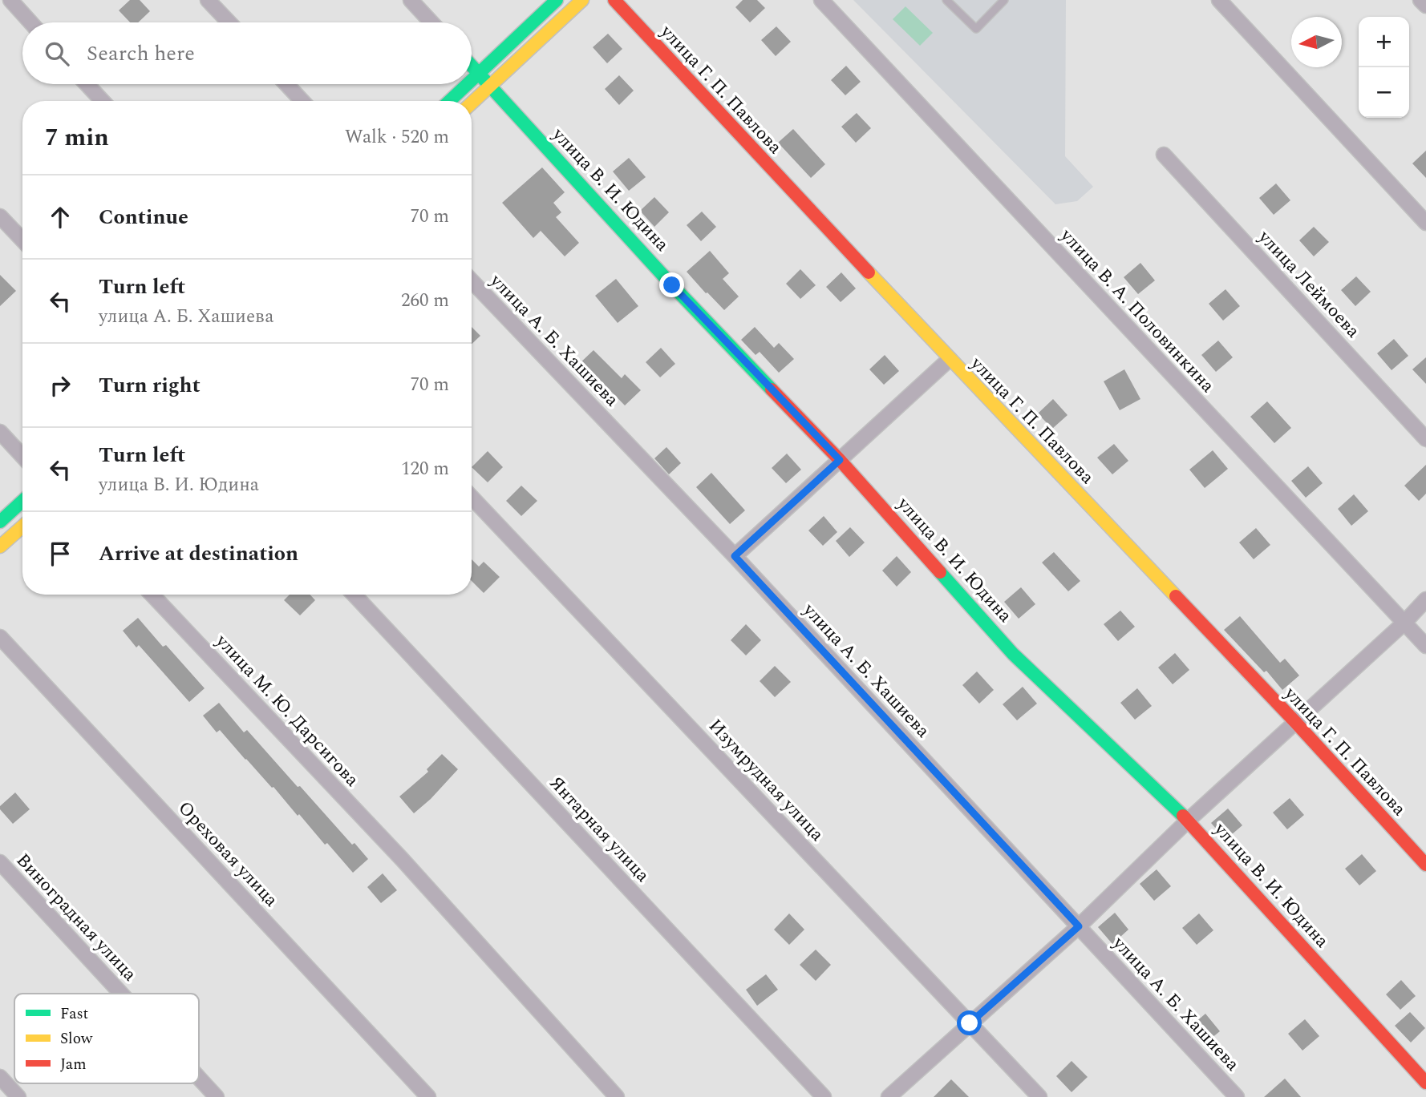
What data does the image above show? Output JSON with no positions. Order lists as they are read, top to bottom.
{
  "streets": {
    "street": [
      "улица Г. П. Павлова",
      "улица В. И. Юдина",
      "улица Леймоева",
      "улица В. А. Половинкина",
      "улица А. Б. Хашиева",
      "улица М. Ю. Дарсигова",
      "Изумрудная улица",
      "Янтарная улица",
      "Ореховая улица",
      "Виноградная улица"
    ]
  },
  "legend": ["Fast", "Slow", "Jam"],
  "north": "left",
  "page": {
    "map_buttons": ["+", "−"],
    "search": "Search here",
    "heading": ["7 min", "Walk · 520 m"],
    "list": [
      ["Continue", "70 m"],
      ["Turn left", "улица А. Б. Хашиева", "260 m"],
      ["Turn right", "70 m"],
      ["Turn left", "улица В. И. Юдина", "120 m"],
      "Arrive at destination"
    ]
  }
}
